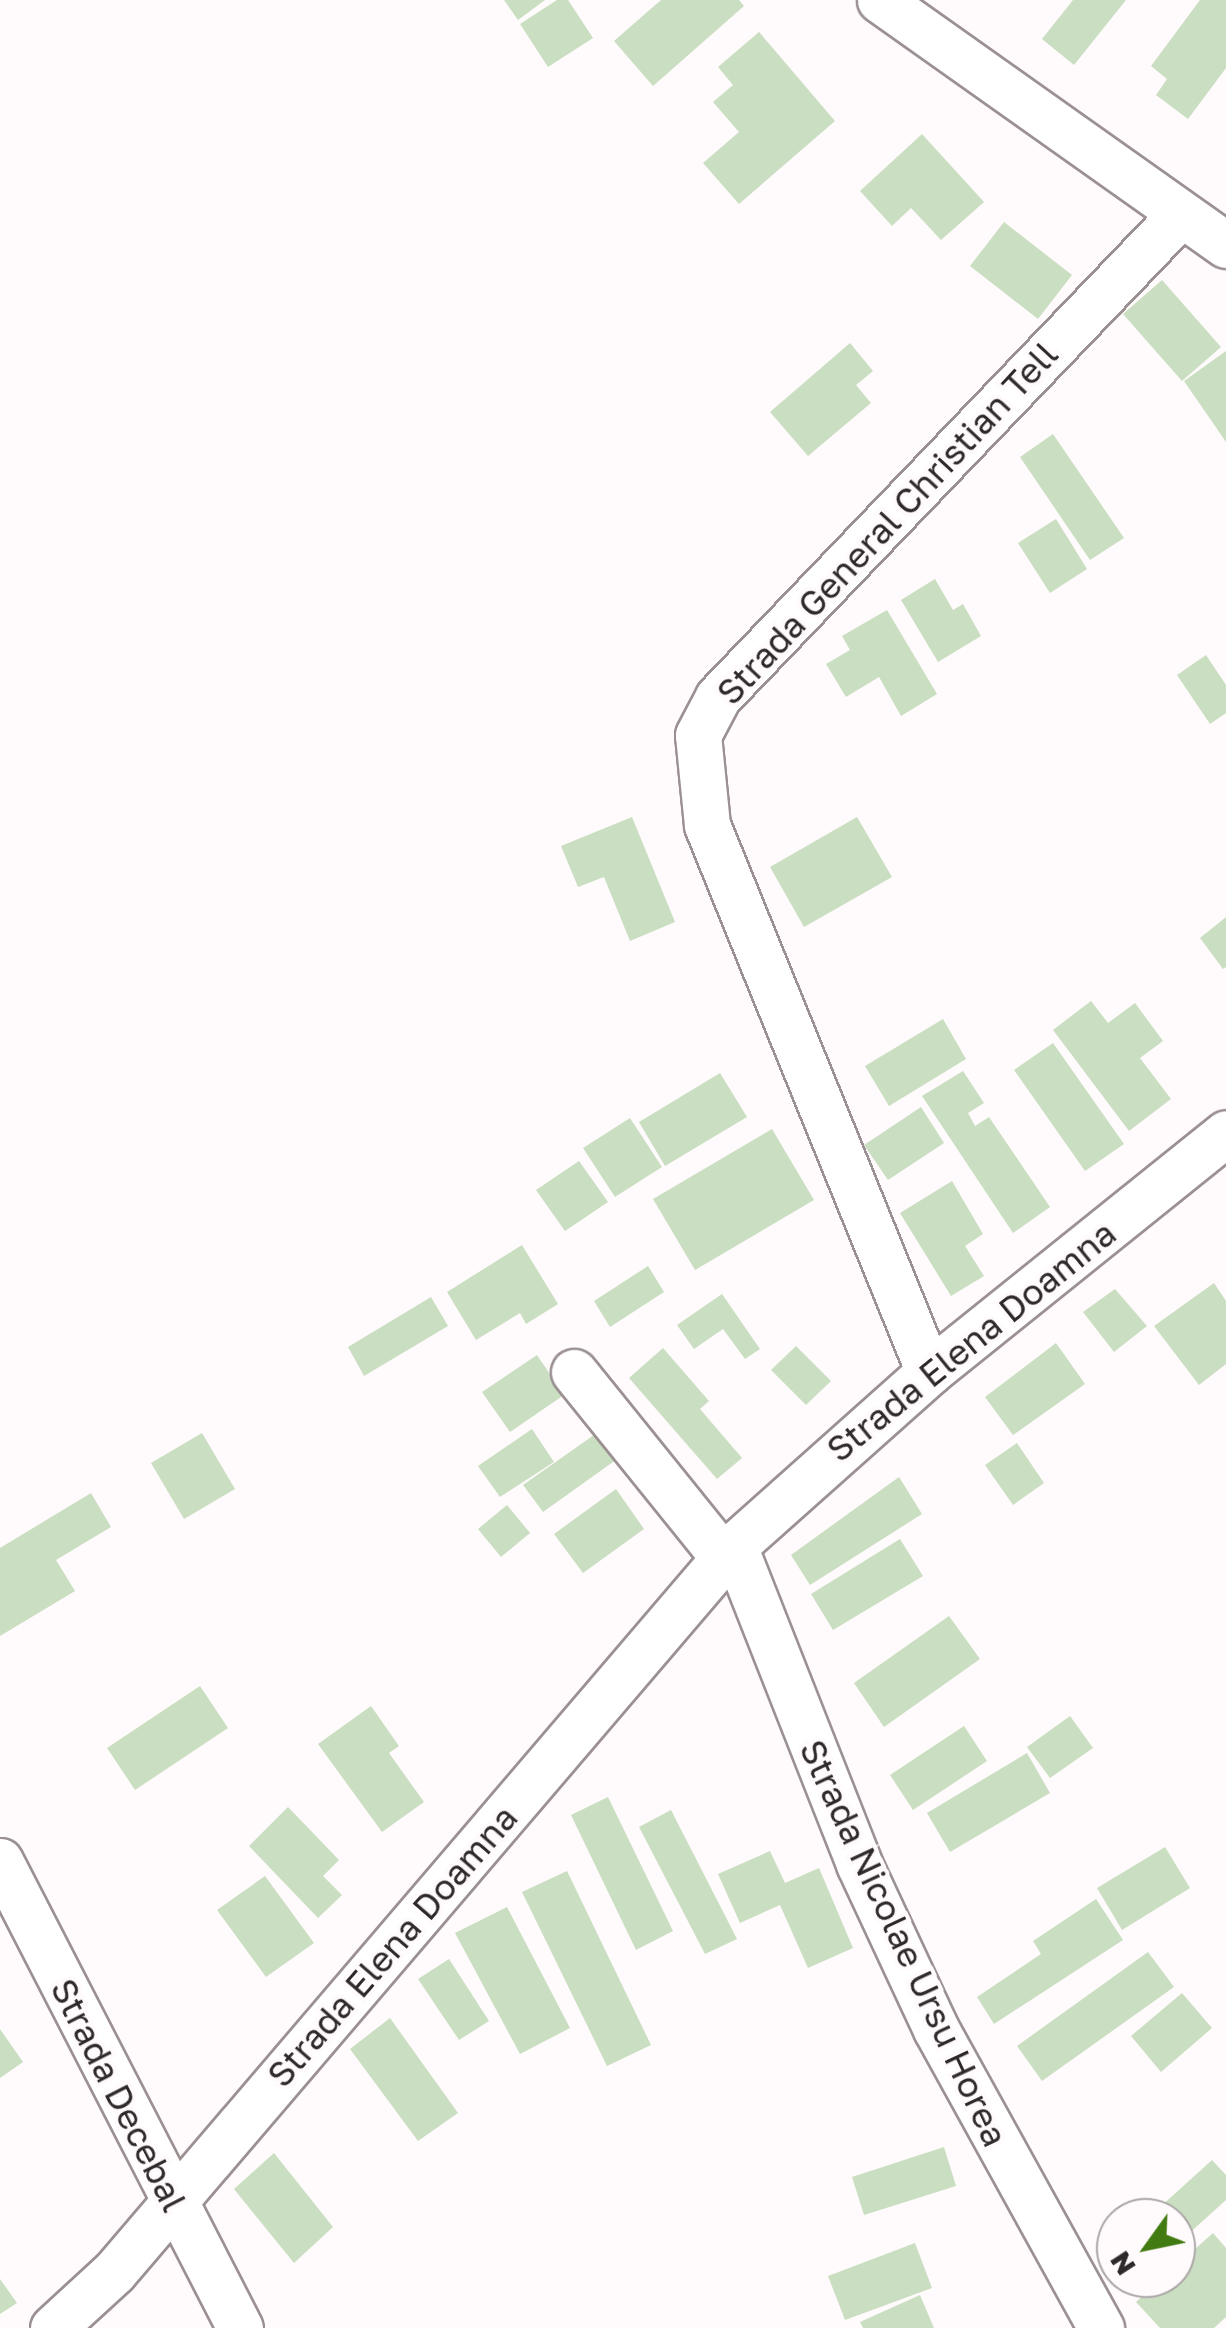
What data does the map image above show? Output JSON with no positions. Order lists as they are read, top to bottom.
{
  "streets": {
    "street": [
      "Strada General Christian Tell",
      "Strada Elena Doamna",
      "Strada Nicolae Ursu Horea",
      "Strada Decebal"
    ]
  },
  "crossings": [
    ["Strada General Christian Tell", "Strada Elena Doamna"],
    ["Strada Elena Doamna", "Strada Nicolae Ursu Horea"],
    ["Strada Elena Doamna", "Strada Decebal"]
  ],
  "north": "bottom left"
}
